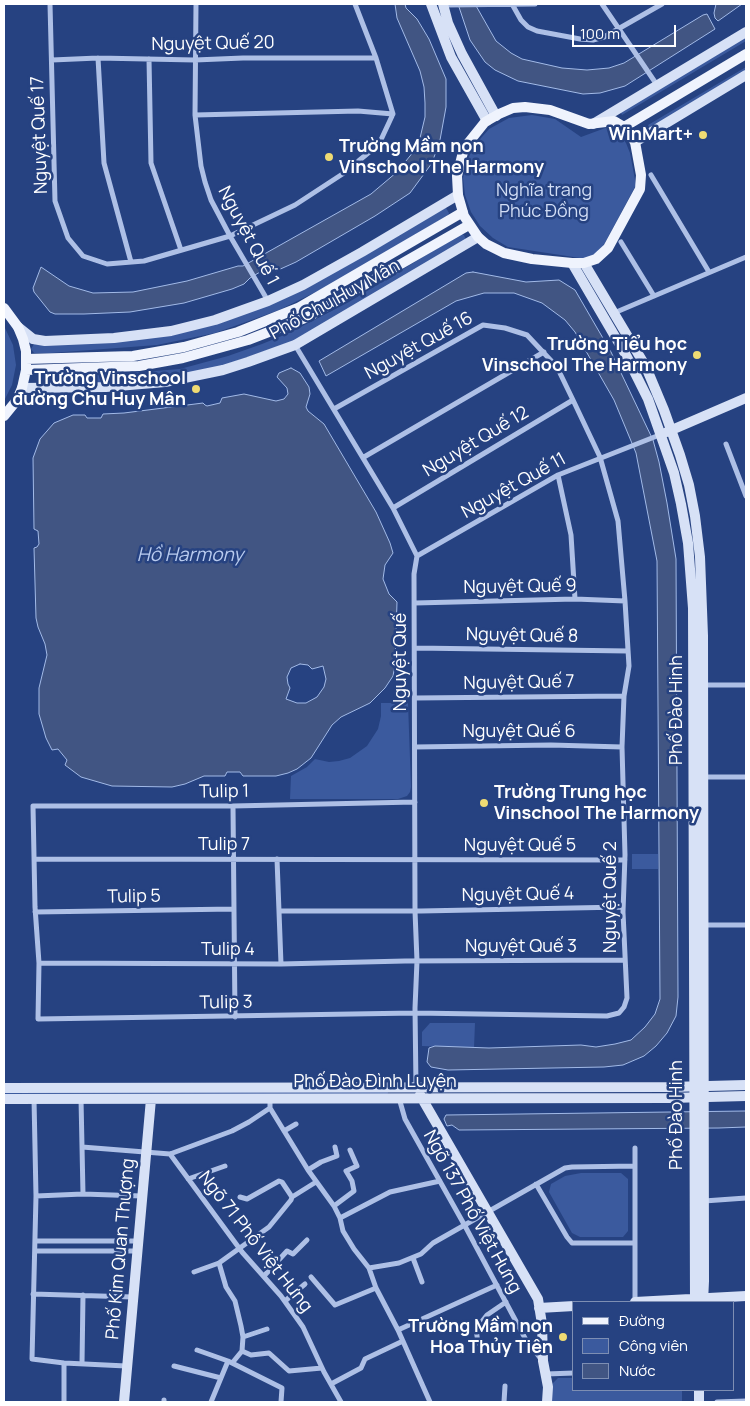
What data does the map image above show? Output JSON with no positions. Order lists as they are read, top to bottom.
{
  "streets": {
    "main road": ["Phố Chu Huy Mân"],
    "street": [
      "Nguyệt Quế 20",
      "Nguyệt Quế 17",
      "Nguyệt Quế 1",
      "Nguyệt Quế 16",
      "Nguyệt Quế 12",
      "Nguyệt Quế 11",
      "Nguyệt Quế 9",
      "Nguyệt Quế 8",
      "Nguyệt Quế",
      "Nguyệt Quế 7",
      "Phố Đào Hinh",
      "Nguyệt Quế 6",
      "Tulip 1",
      "Tulip 7",
      "Nguyệt Quế 5",
      "Nguyệt Quế 4",
      "Tulip 5",
      "Nguyệt Quế 2",
      "Nguyệt Quế 3",
      "Tulip 4",
      "Tulip 3",
      "Phố Đào Đình Luyện",
      "Ngõ 137 Phố Việt Hưng",
      "Ngõ 71 Phố Việt Hưng",
      "Phố Kim Quan Thượng"
    ]
  },
  "crossings": [
    ["Nguyệt Quế 20", "Nguyệt Quế 17"],
    ["Nguyệt Quế 20", "Nguyệt Quế 1"],
    ["Nguyệt Quế 17", "Nguyệt Quế 1"],
    ["Nguyệt Quế 1", "Phố Chu Huy Mân"],
    ["Phố Chu Huy Mân", "Phố Đào Hinh"],
    ["Nguyệt Quế 16", "Nguyệt Quế 12"],
    ["Nguyệt Quế 16", "Nguyệt Quế 11"],
    ["Nguyệt Quế 16", "Nguyệt Quế 2"],
    ["Nguyệt Quế 11", "Nguyệt Quế"],
    ["Nguyệt Quế 11", "Phố Đào Hinh"],
    ["Nguyệt Quế 11", "Nguyệt Quế 2"],
    ["Nguyệt Quế 9", "Nguyệt Quế"],
    ["Nguyệt Quế 9", "Nguyệt Quế 2"],
    ["Nguyệt Quế 8", "Nguyệt Quế"],
    ["Nguyệt Quế 8", "Nguyệt Quế 2"],
    ["Nguyệt Quế", "Nguyệt Quế 7"],
    ["Nguyệt Quế", "Nguyệt Quế 6"],
    ["Nguyệt Quế", "Tulip 1"],
    ["Nguyệt Quế", "Tulip 7"],
    ["Nguyệt Quế", "Nguyệt Quế 5"],
    ["Nguyệt Quế", "Nguyệt Quế 4"],
    ["Nguyệt Quế", "Nguyệt Quế 2"],
    ["Nguyệt Quế", "Nguyệt Quế 3"],
    ["Nguyệt Quế", "Tulip 4"],
    ["Nguyệt Quế", "Tulip 3"],
    ["Nguyệt Quế", "Phố Đào Đình Luyện"],
    ["Nguyệt Quế 7", "Nguyệt Quế 2"],
    ["Phố Đào Hinh", "Phố Đào Đình Luyện"],
    ["Nguyệt Quế 6", "Nguyệt Quế 2"],
    ["Tulip 1", "Tulip 7"],
    ["Tulip 7", "Nguyệt Quế 5"],
    ["Nguyệt Quế 5", "Nguyệt Quế 2"],
    ["Nguyệt Quế 4", "Nguyệt Quế 2"],
    ["Nguyệt Quế 2", "Nguyệt Quế 3"],
    ["Nguyệt Quế 2", "Tulip 3"],
    ["Nguyệt Quế 3", "Tulip 4"],
    ["Tulip 4", "Tulip 3"],
    ["Phố Đào Đình Luyện", "Ngõ 137 Phố Việt Hưng"],
    ["Phố Đào Đình Luyện", "Phố Kim Quan Thượng"]
  ],
  "water": ["Hồ Harmony"],
  "parks": ["Nghĩa trang Phúc Đồng"],
  "places": [
    "WinMart+",
    "Trường Mầm non Vinschool The Harmony",
    "Trường Tiểu học Vinschool The Harmony",
    "Trường Vinschool đường Chu Huy Mân",
    "Trường Trung học Vinschool The Harmony",
    "Trường Mầm non Hoa Thủy Tiên"
  ],
  "legend": ["Đường", "Công viên", "Nước"],
  "scale_bar": "100 m"
}
